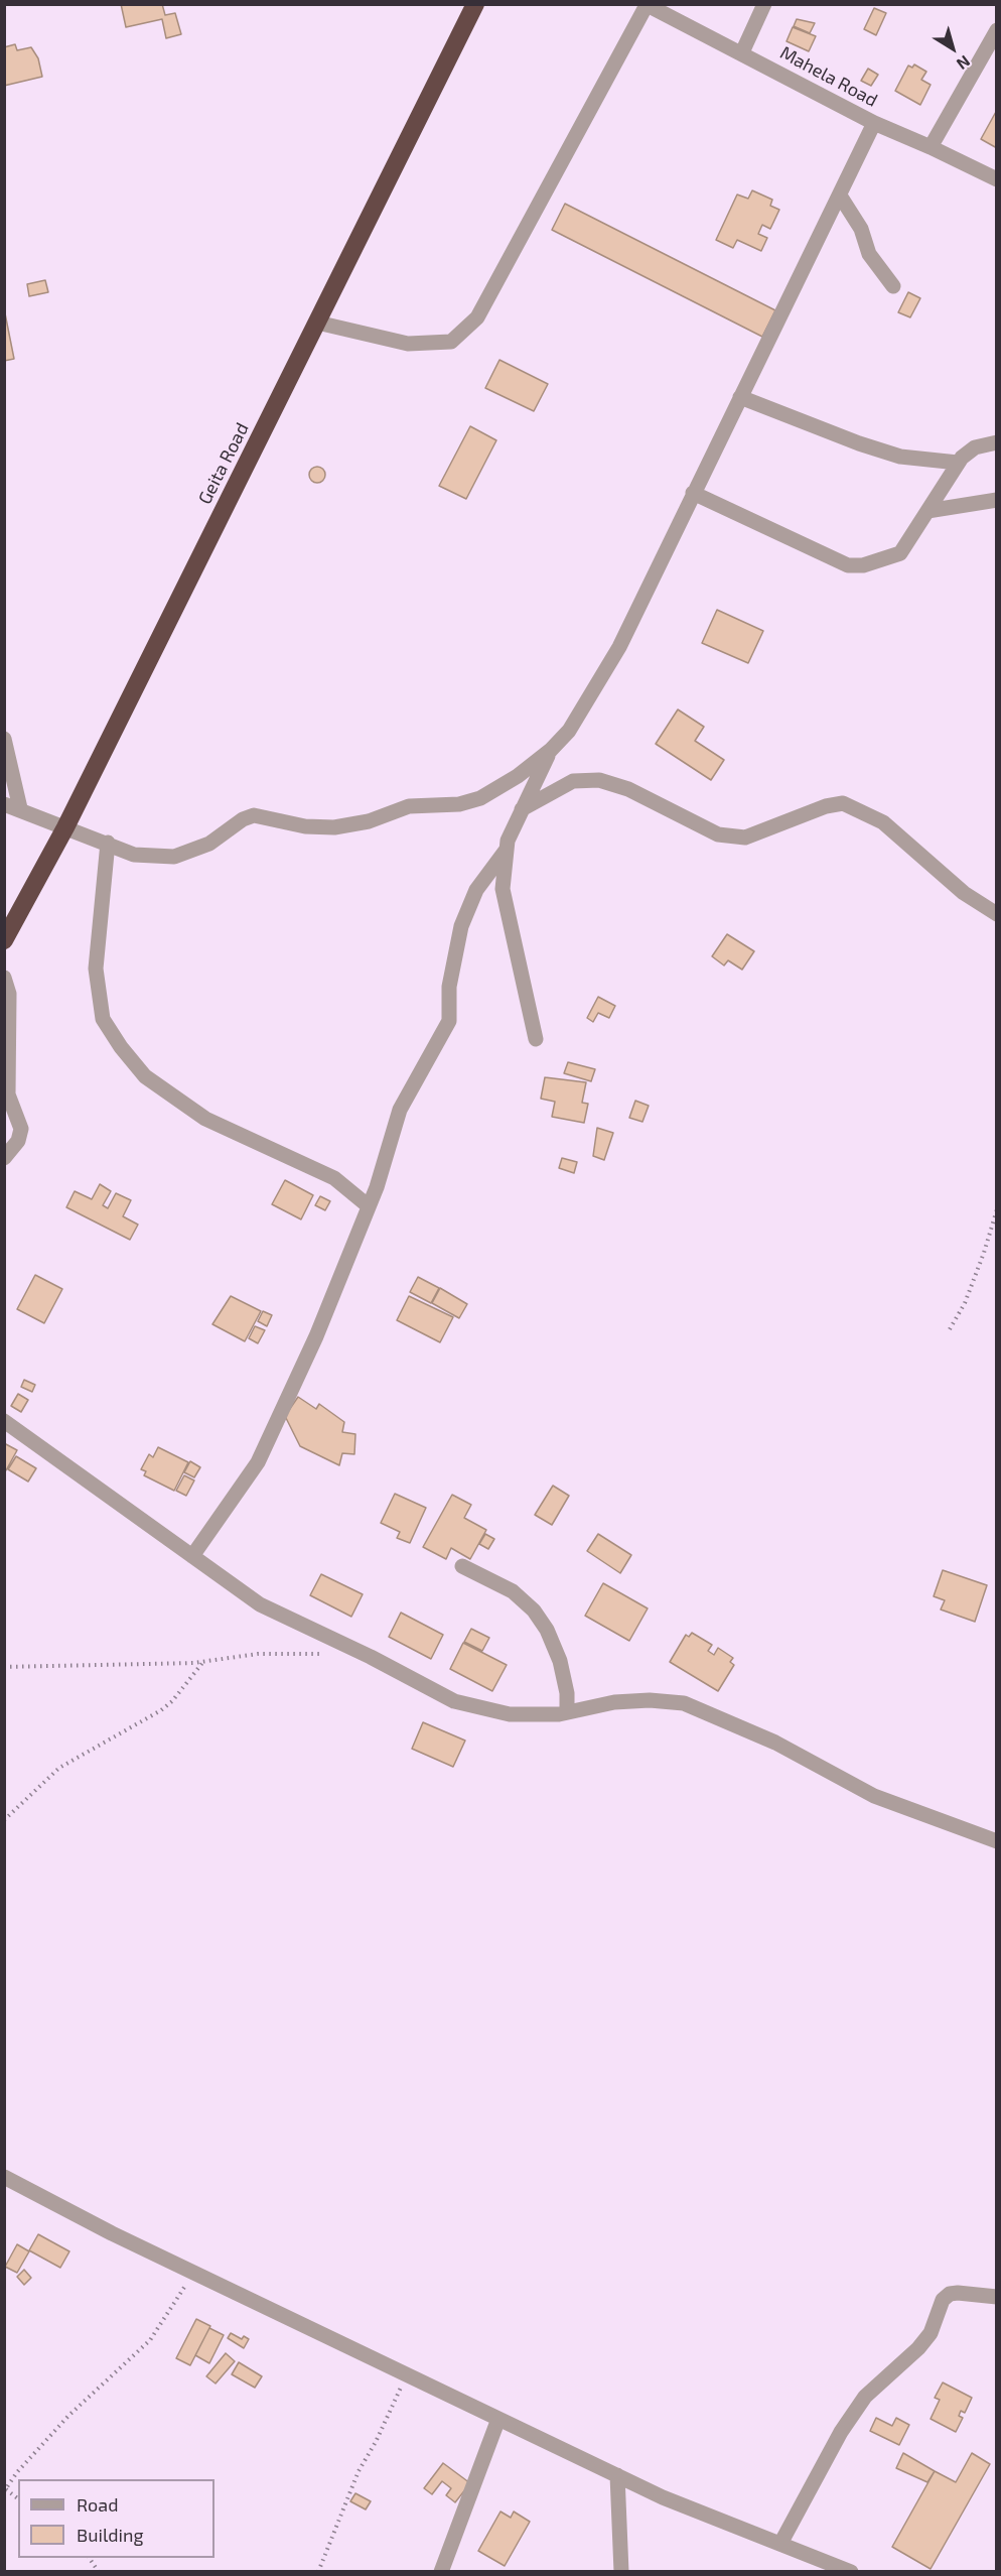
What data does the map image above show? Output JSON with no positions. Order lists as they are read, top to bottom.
{
  "streets": {
    "highway": ["Geita Road"],
    "street": ["Mahela Road"]
  },
  "legend": ["Road", "Building"],
  "north": "bottom right"
}
